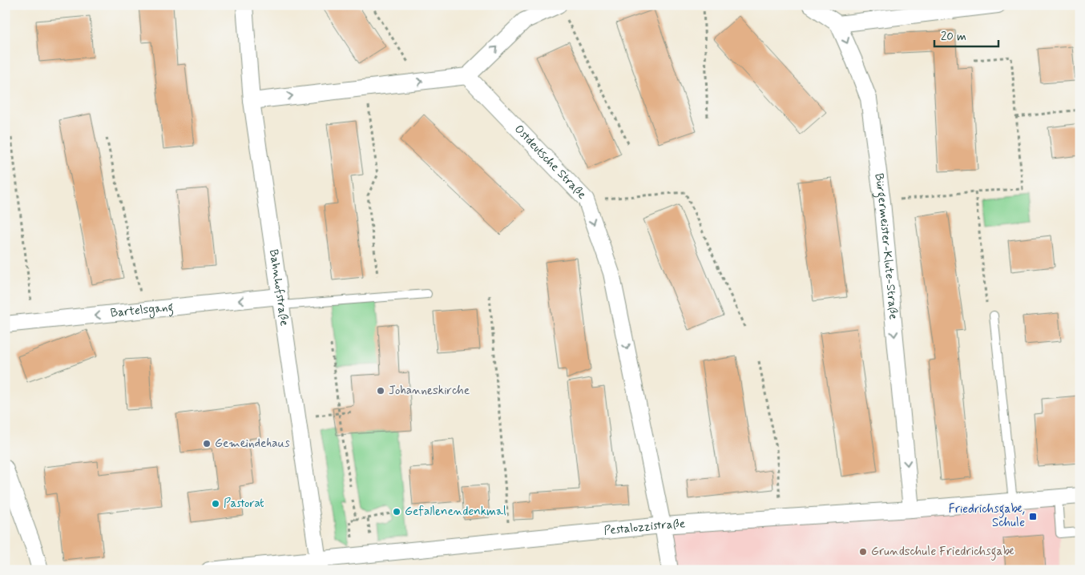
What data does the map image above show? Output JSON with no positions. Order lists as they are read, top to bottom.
{
  "streets": {
    "street": [
      "Ostdeutsche Straße",
      "Bürgermeister-Klute-Straße",
      "Bahnhofstraße",
      "Bartelsgang",
      "Pestalozzistraße"
    ]
  },
  "crossings": [
    ["Ostdeutsche Straße", "Pestalozzistraße"],
    ["Bürgermeister-Klute-Straße", "Pestalozzistraße"],
    ["Bahnhofstraße", "Bartelsgang"],
    ["Bahnhofstraße", "Pestalozzistraße"]
  ],
  "one_way": ["Ostdeutsche Straße", "Bürgermeister-Klute-Straße", "Bartelsgang"],
  "places": {
    "other": [
      "Johanneskirche",
      "Gemeindehaus",
      "Pastorat",
      "Gefallenendenkmal",
      "Grundschule Friedrichsgabe"
    ],
    "transit": ["Friedrichsgabe, Schule"]
  },
  "scale_bar": "20 m"
}
